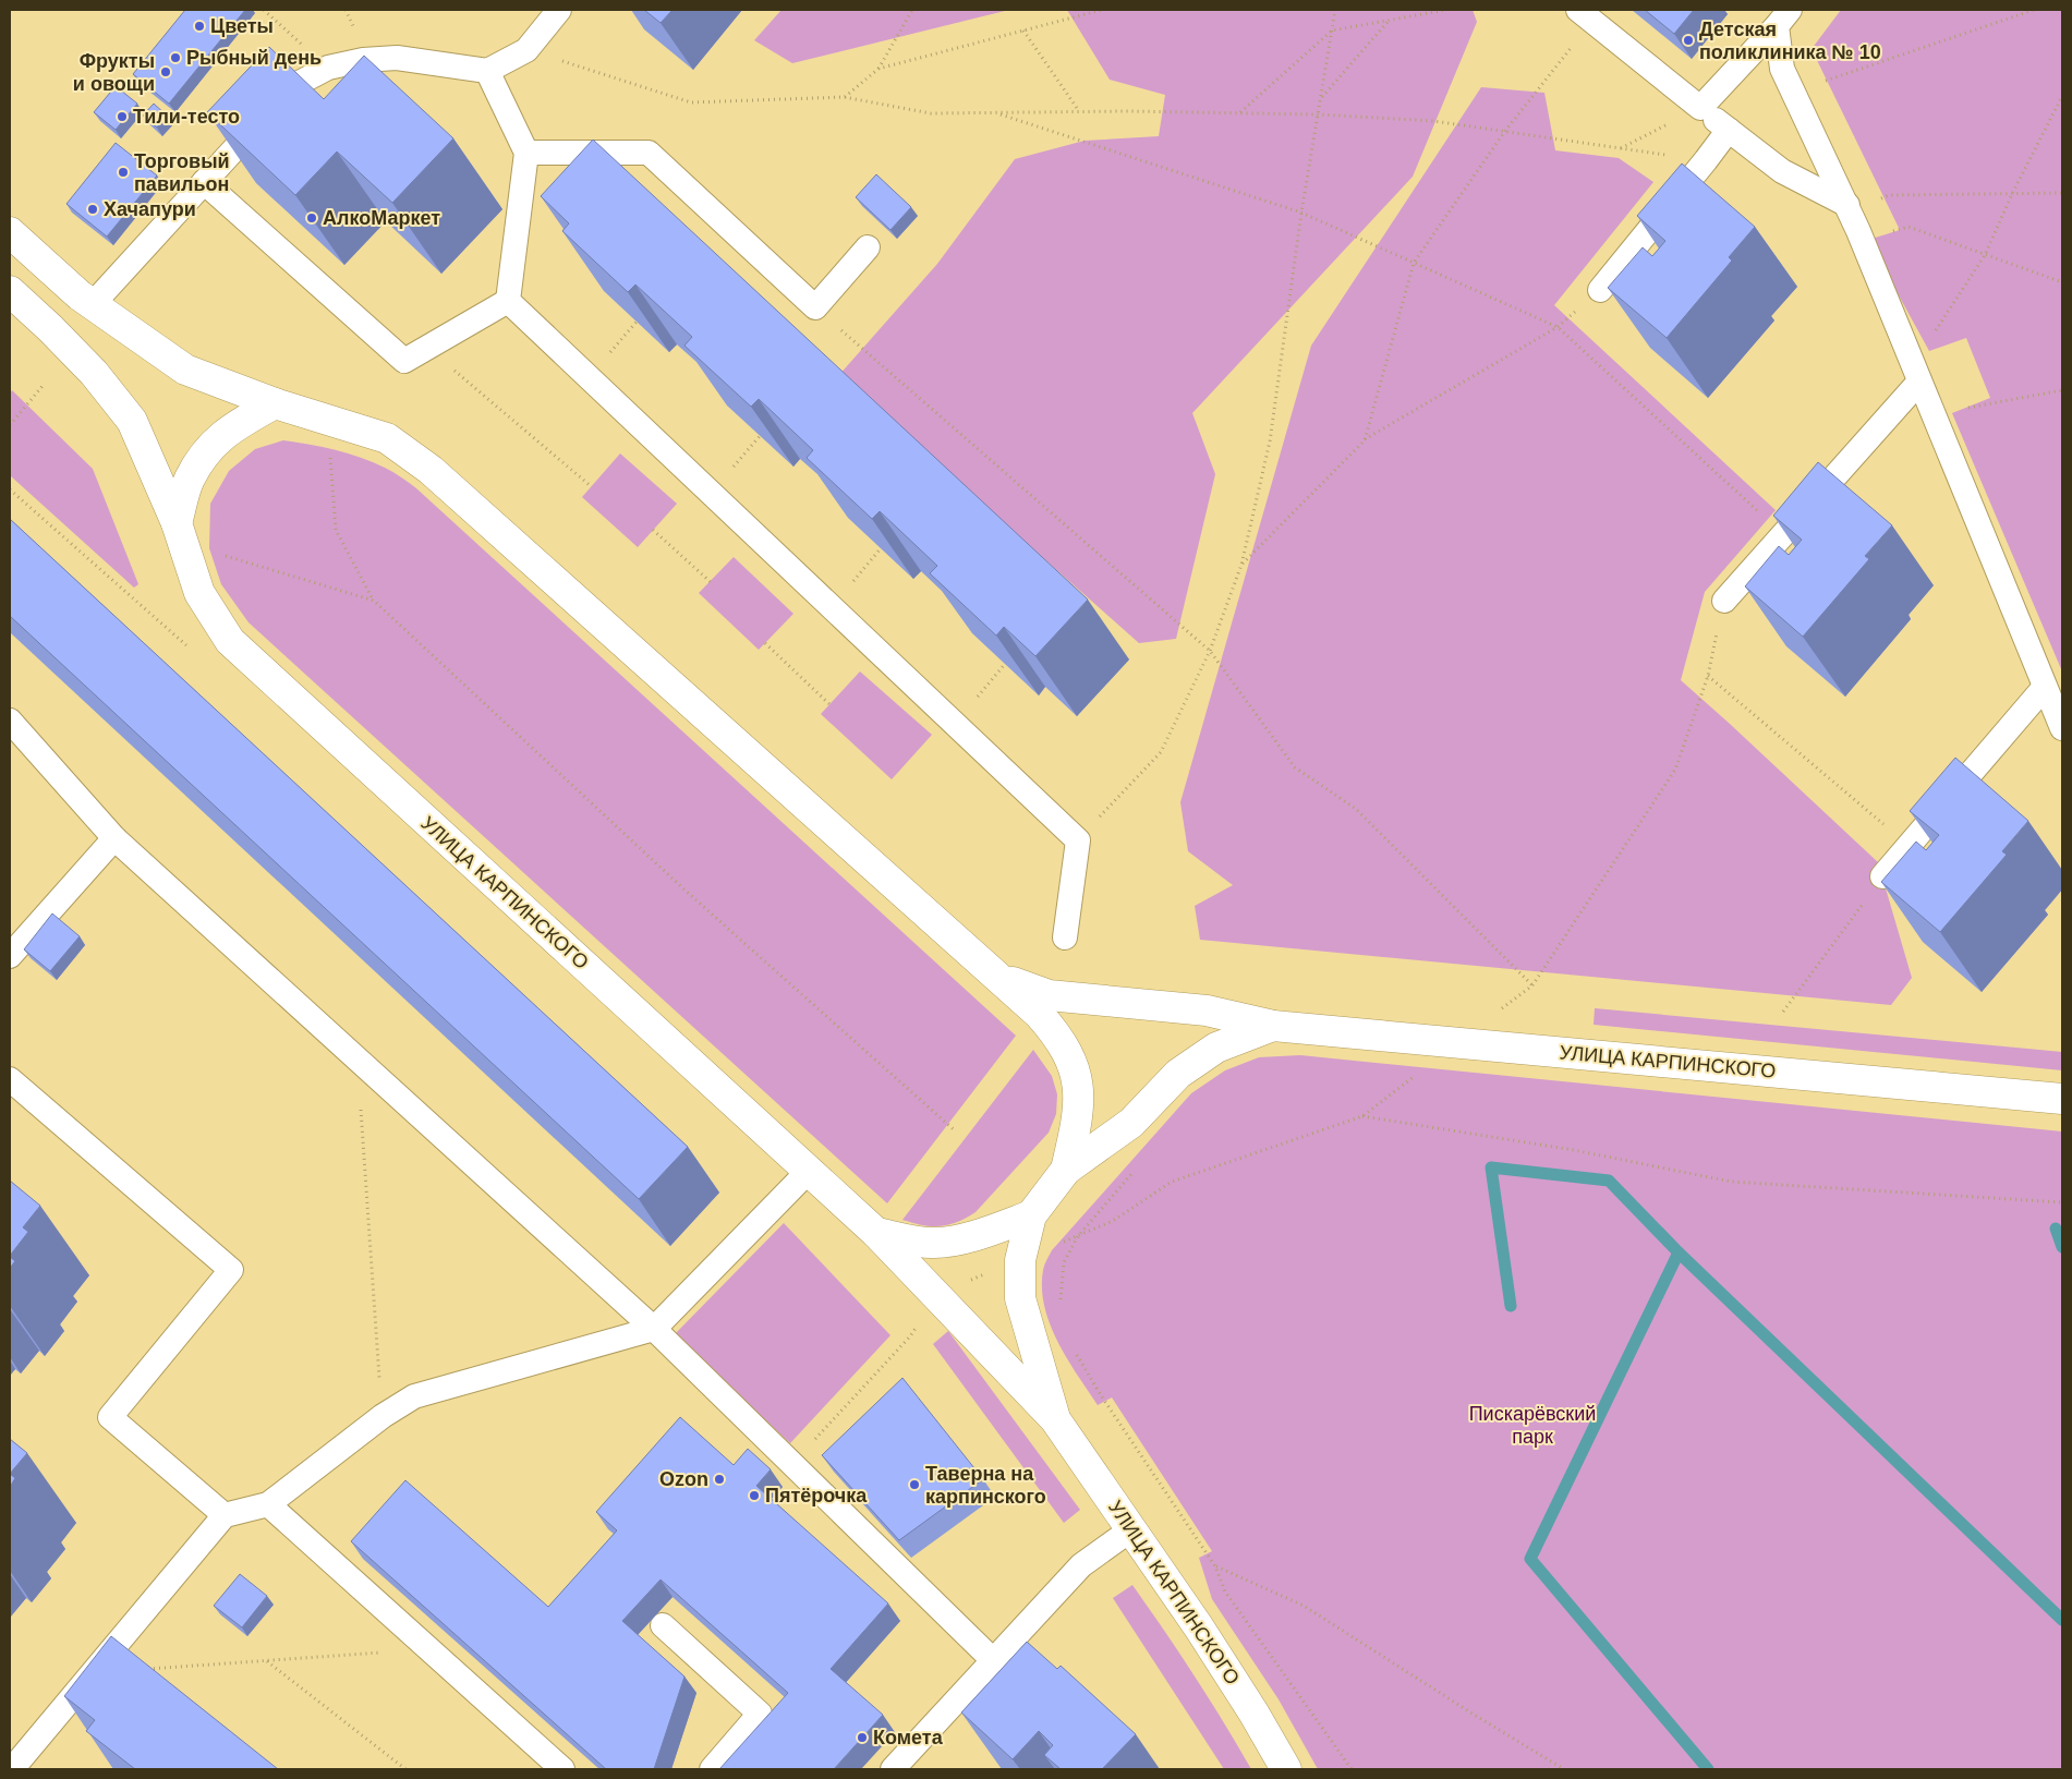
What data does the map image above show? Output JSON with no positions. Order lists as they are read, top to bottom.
{
  "streets": {
    "street": ["УЛИЦА КАРПИНСКОГО"]
  },
  "parks": ["Пискарёвский парк"],
  "places": [
    "Цветы",
    "Детская поликлиника № 10",
    "Рыбный день",
    "Фрукты и овощи",
    "Тили-тесто",
    "Торговый павильон",
    "Хачапури",
    "АлкоМаркет",
    "Ozon",
    "Таверна на карпинского",
    "Пятёрочка",
    "Комета"
  ]
}
